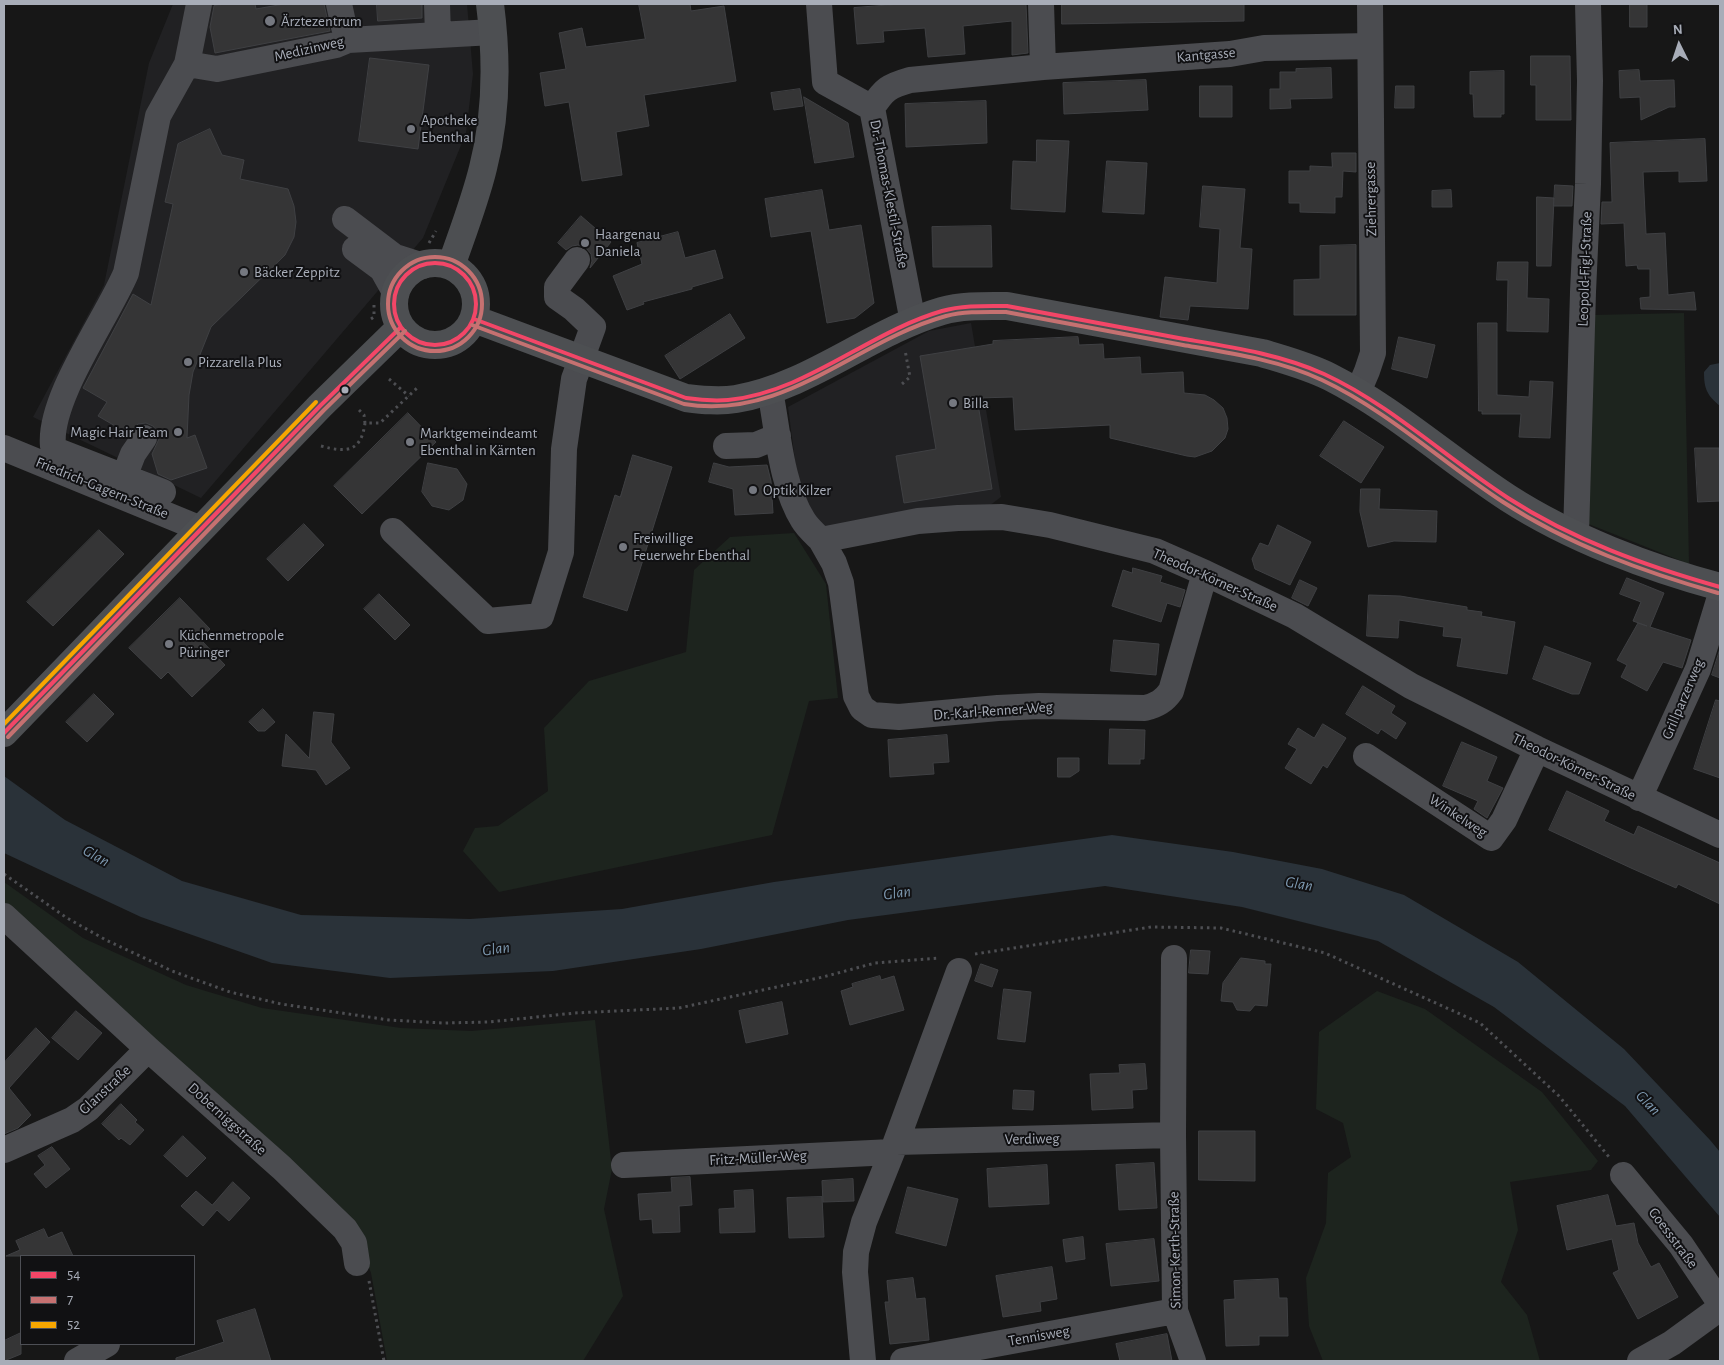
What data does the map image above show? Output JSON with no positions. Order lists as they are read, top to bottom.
{
  "streets": {
    "street": [
      "Medizinweg",
      "Kantgasse",
      "Dr.-Thomas-Klestil-Straße",
      "Ziehrergasse",
      "Leopold-Figl-Straße",
      "Friedrich-Gagern-Straße",
      "Theodor-Körner-Straße",
      "Grillparzerweg",
      "Dr.-Karl-Renner-Weg",
      "Winkelweg",
      "Glanstraße",
      "Doberniggstraße",
      "Verdiweg",
      "Fritz-Müller-Weg",
      "Goessstraße",
      "Simon-Kerth-Straße",
      "Tennisweg"
    ]
  },
  "crossings": [
    ["Kantgasse", "Dr.-Thomas-Klestil-Straße"],
    ["Kantgasse", "Ziehrergasse"],
    ["Theodor-Körner-Straße", "Grillparzerweg"],
    ["Theodor-Körner-Straße", "Dr.-Karl-Renner-Weg"],
    ["Theodor-Körner-Straße", "Winkelweg"],
    ["Glanstraße", "Doberniggstraße"],
    ["Verdiweg", "Fritz-Müller-Weg"],
    ["Verdiweg", "Simon-Kerth-Straße"],
    ["Simon-Kerth-Straße", "Tennisweg"]
  ],
  "water": ["Glan"],
  "places": [
    "Ärztezentrum",
    "Apotheke Ebenthal",
    "Haargenau Daniela",
    "Bäcker Zeppitz",
    "Pizzarella Plus",
    "Billa",
    "Magic Hair Team",
    "Marktgemeindeamt Ebenthal in Kärnten",
    "Optik Kilzer",
    "Freiwillige Feuerwehr Ebenthal",
    "Küchenmetropole Püringer"
  ],
  "lines": ["transit line 7", "transit line 54", "transit line 52"],
  "legend": ["54", "7", "52"],
  "north": "top"
}
